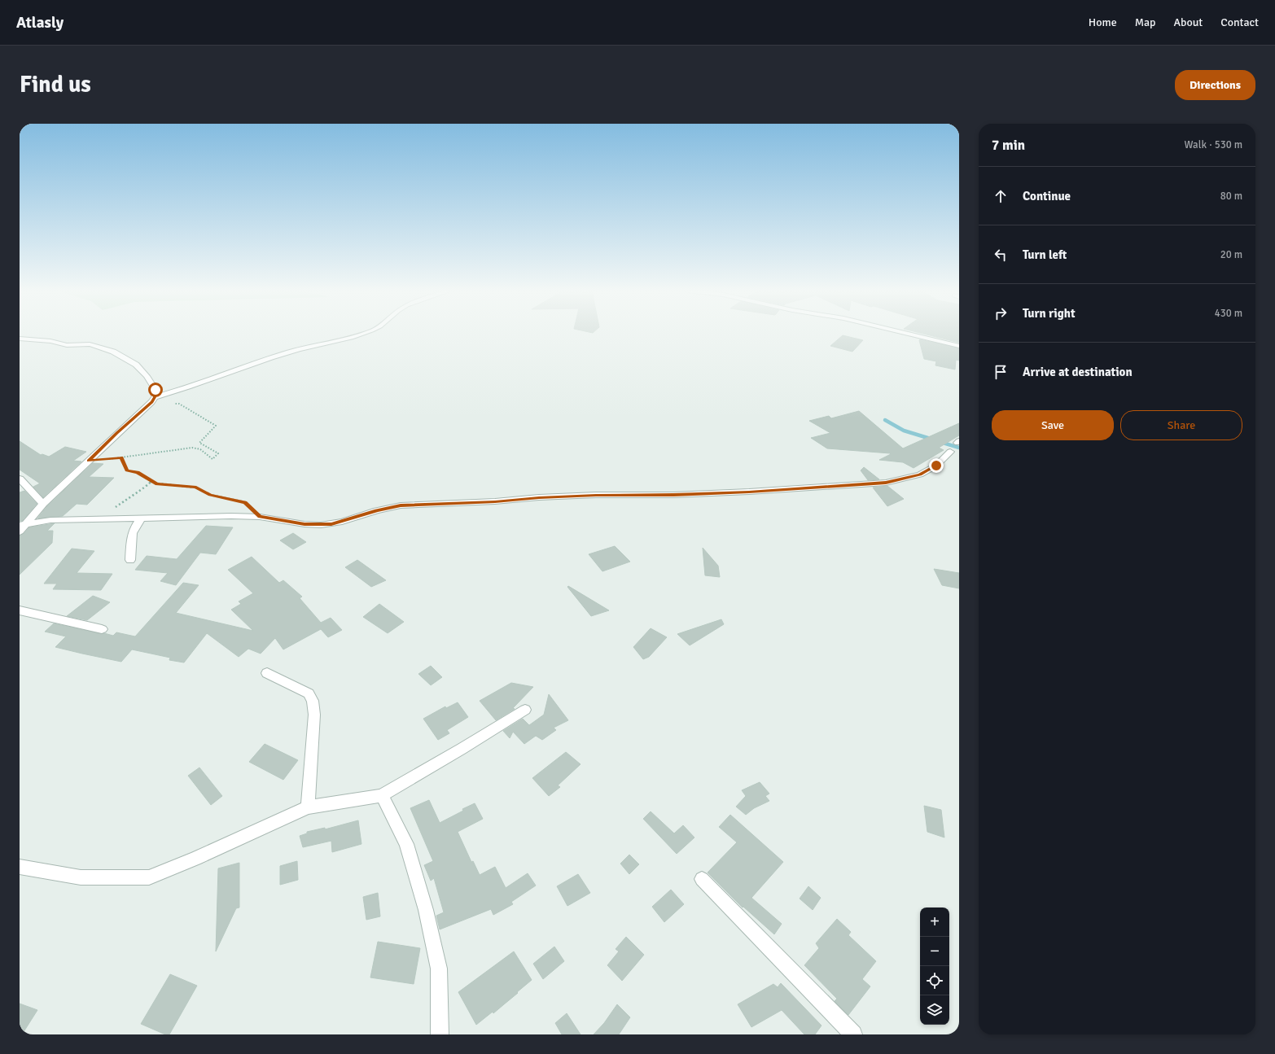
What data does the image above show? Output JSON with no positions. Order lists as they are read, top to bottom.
{
  "page": {
    "header": "Atlasly",
    "nav": [
      "Home",
      "Map",
      "About",
      "Contact"
    ],
    "buttons": [
      "Directions",
      ["Save", "Share"]
    ],
    "title": "Find us",
    "heading": ["7 min", "Walk · 530 m"],
    "list": [
      ["Continue", "80 m"],
      ["Turn left", "20 m"],
      ["Turn right", "430 m"],
      "Arrive at destination"
    ],
    "map_buttons": ["+", "−"]
  }
}
